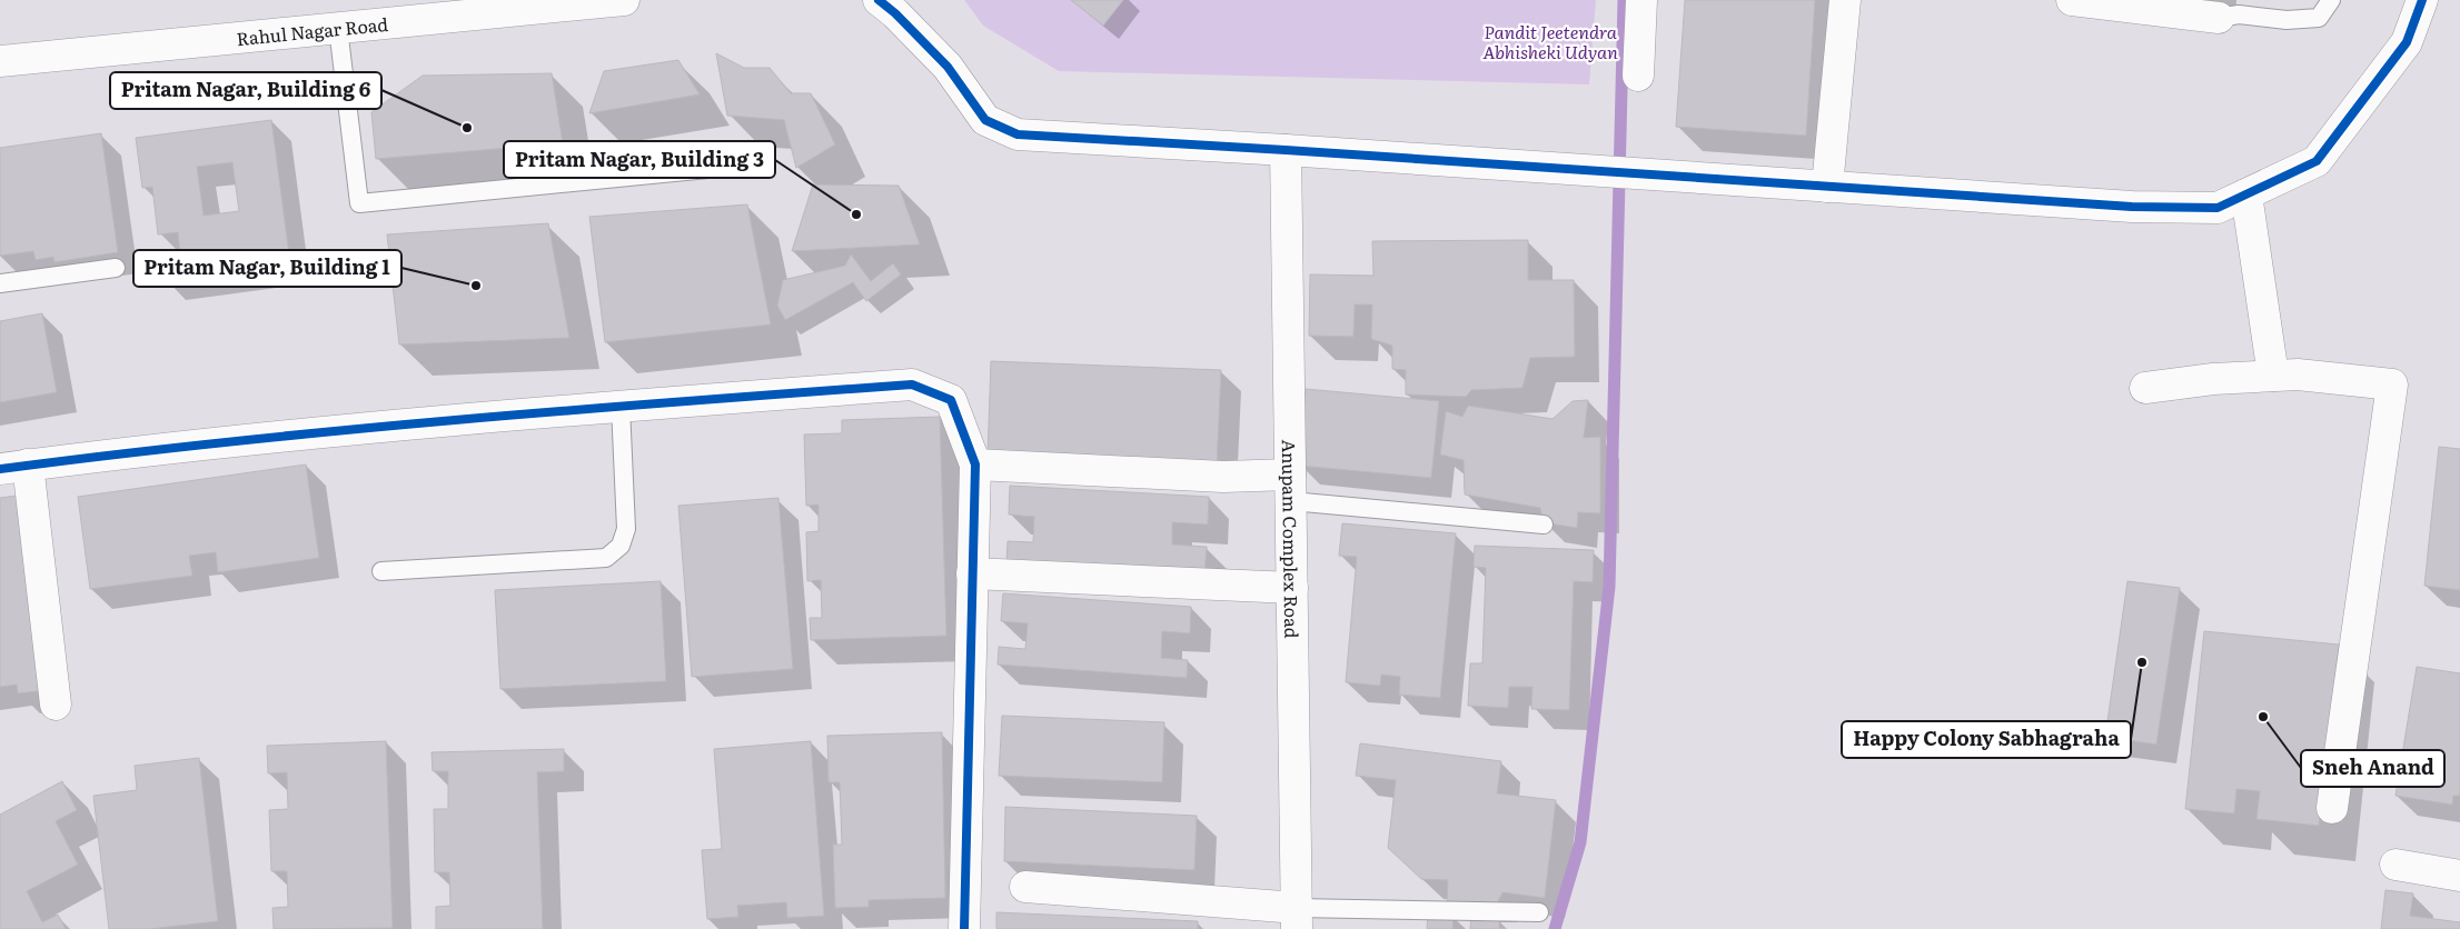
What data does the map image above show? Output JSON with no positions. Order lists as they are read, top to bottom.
{
  "streets": {
    "street": ["Rahul Nagar Road", "Anupam Complex Road"]
  },
  "parks": ["Pandit Jeetendra Abhisheki Udyan"],
  "places": [
    "Pritam Nagar, Building 6",
    "Pritam Nagar, Building 3",
    "Pritam Nagar, Building 1",
    "Happy Colony Sabhagraha",
    "Sneh Anand"
  ]
}
